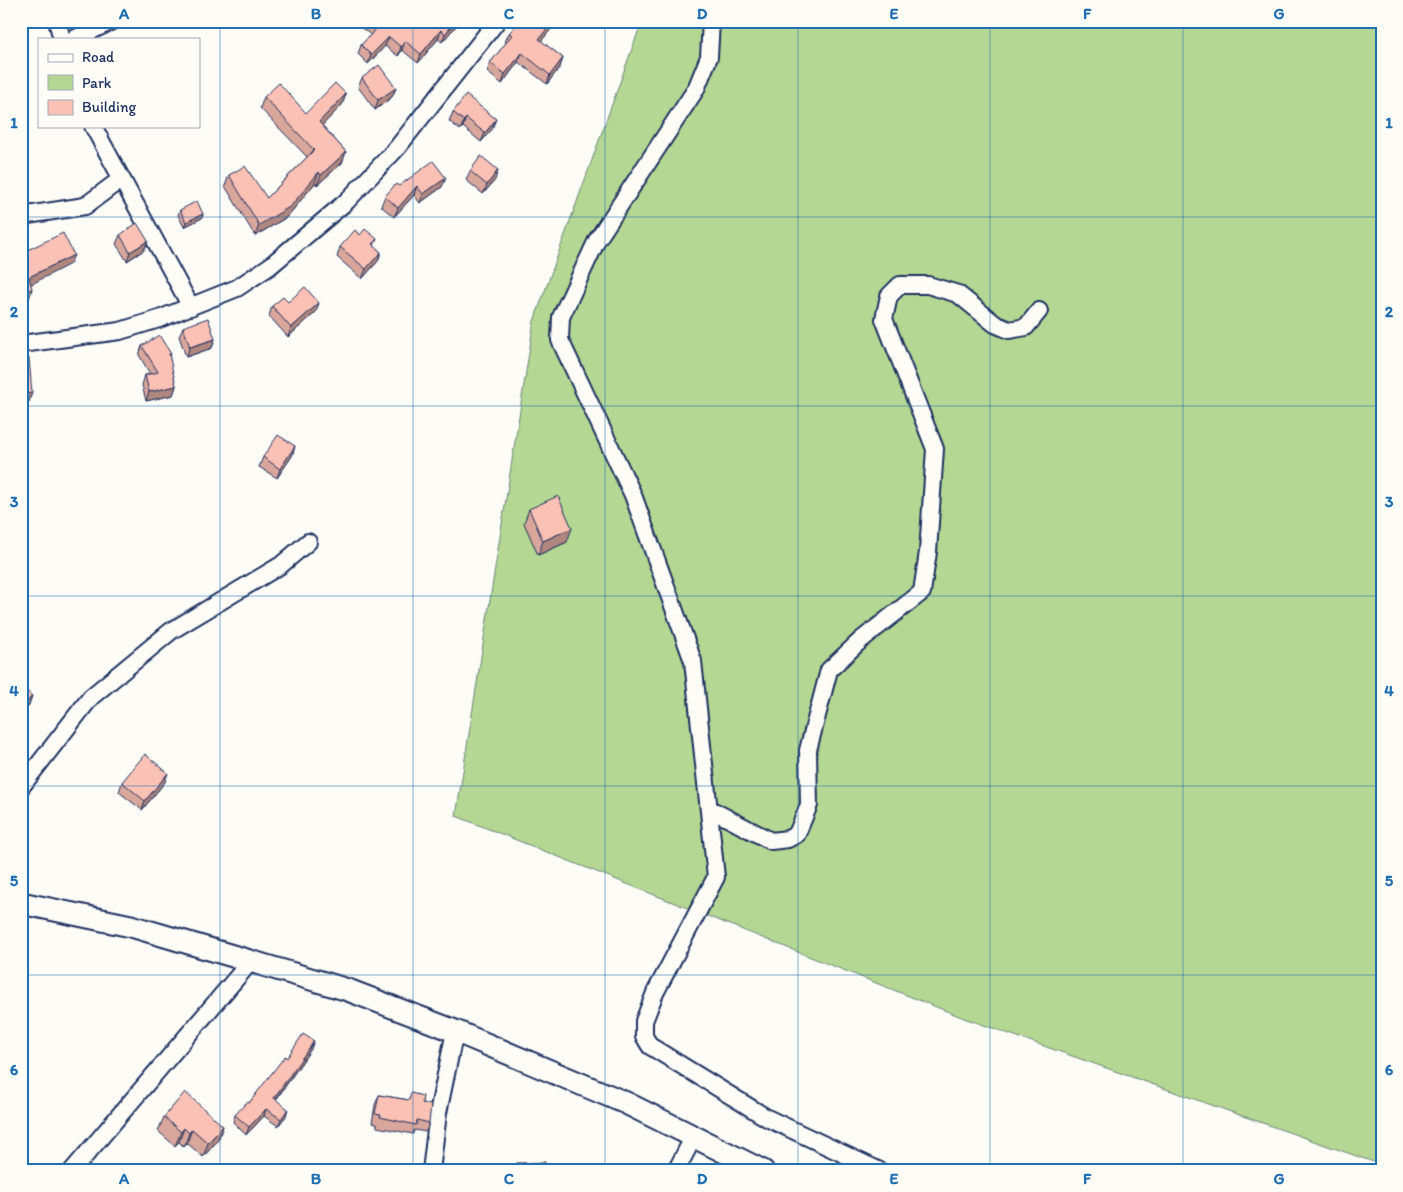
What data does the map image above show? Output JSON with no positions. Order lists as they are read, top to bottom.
{
  "legend": ["Road", "Park", "Building"],
  "grid": {
    "columns": [
      "A",
      "B",
      "C",
      "D",
      "E",
      "F",
      "G"
    ],
    "rows": [
      "1",
      "2",
      "3",
      "4",
      "5",
      "6"
    ]
  }
}
